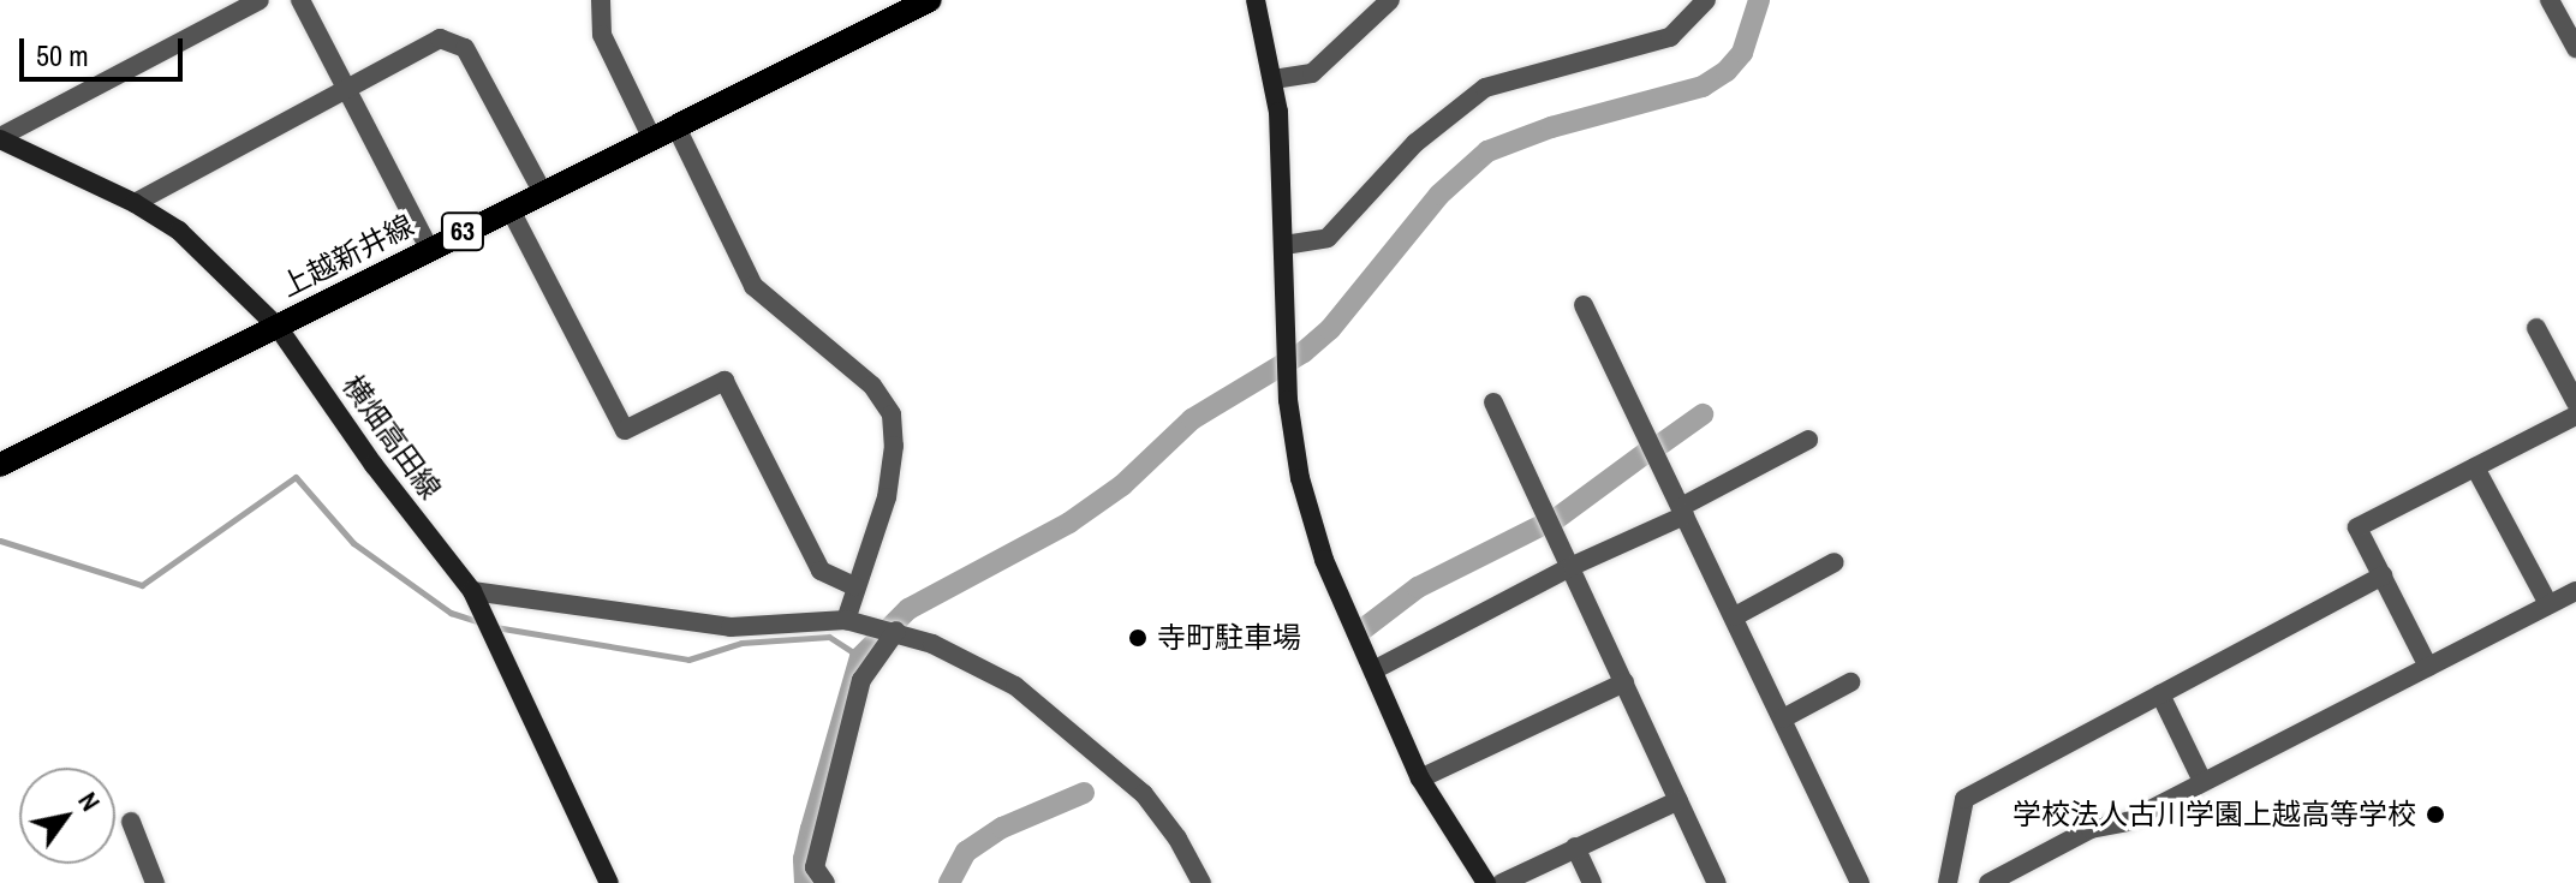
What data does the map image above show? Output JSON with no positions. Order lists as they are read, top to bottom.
{
  "streets": {
    "main road": ["63", "上越新井線", "横畑高田線"]
  },
  "crossings": [
    ["上越新井線", "横畑高田線"]
  ],
  "places": ["寺町駐車場", "学校法人古川学園上越高等学校"],
  "scale_bar": "50 m",
  "north": "top right"
}
